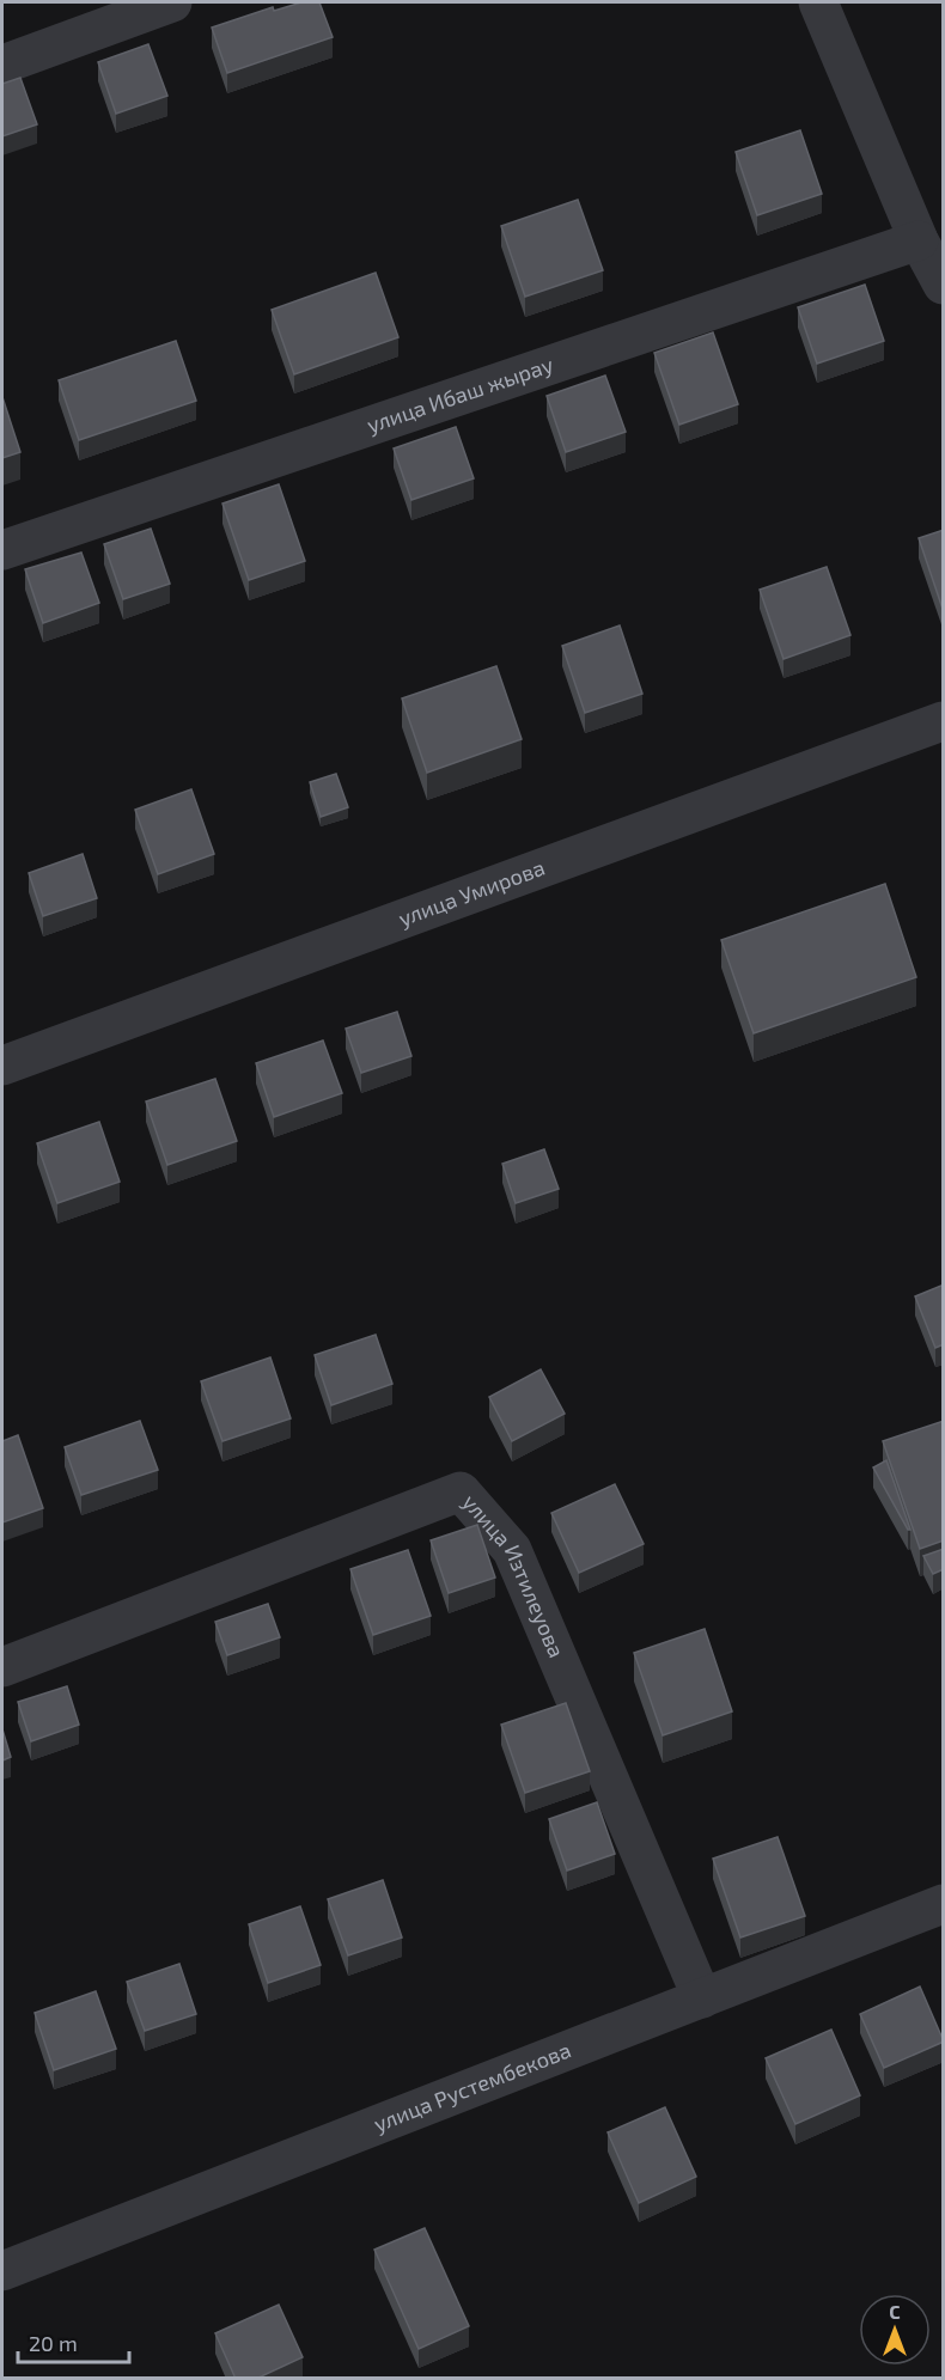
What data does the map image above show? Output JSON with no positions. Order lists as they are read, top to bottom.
{
  "streets": {
    "street": [
      "улица Ибаш жырау",
      "улица Умирова",
      "улица Изтилеуова",
      "улица Рустембекова"
    ]
  },
  "crossings": [
    ["улица Изтилеуова", "улица Рустембекова"]
  ],
  "scale_bar": "20 m",
  "north": "top"
}
